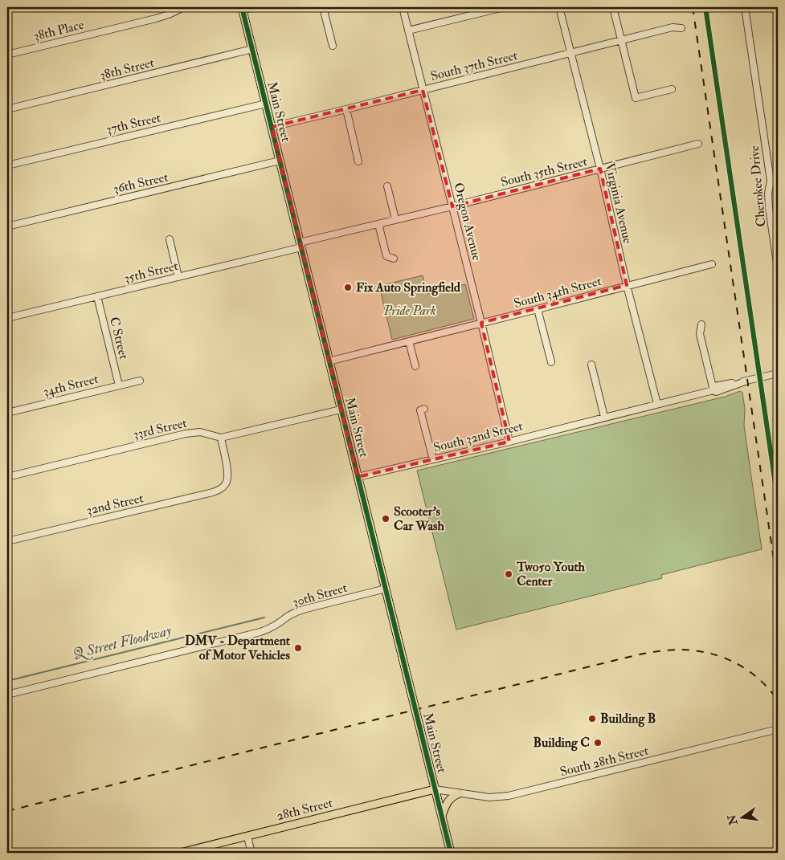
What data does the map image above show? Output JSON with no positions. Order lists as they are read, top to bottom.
{
  "streets": {
    "main road": ["Main Street", "28th Street"],
    "street": [
      "38th Place",
      "South 37th Street",
      "38th Street",
      "37th Street",
      "South 35th Street",
      "36th Street",
      "Cherokee Drive",
      "Virginia Avenue",
      "Oregon Avenue",
      "35th Street",
      "South 34th Street",
      "C Street",
      "34th Street",
      "33rd Street",
      "South 32nd Street",
      "32nd Street",
      "30th Street",
      "South 28th Street"
    ]
  },
  "crossings": [
    ["South 37th Street", "Main Street"],
    ["South 37th Street", "Virginia Avenue"],
    ["South 37th Street", "Oregon Avenue"],
    ["38th Street", "Main Street"],
    ["Main Street", "37th Street"],
    ["Main Street", "South 35th Street"],
    ["Main Street", "36th Street"],
    ["Main Street", "35th Street"],
    ["Main Street", "South 34th Street"],
    ["Main Street", "33rd Street"],
    ["Main Street", "South 32nd Street"],
    ["Main Street", "30th Street"],
    ["Main Street", "South 28th Street"],
    ["Main Street", "28th Street"],
    ["South 35th Street", "Virginia Avenue"],
    ["South 35th Street", "Oregon Avenue"],
    ["South 35th Street", "35th Street"],
    ["Virginia Avenue", "South 34th Street"],
    ["Virginia Avenue", "South 32nd Street"],
    ["Oregon Avenue", "South 34th Street"],
    ["Oregon Avenue", "South 32nd Street"],
    ["35th Street", "C Street"],
    ["C Street", "34th Street"],
    ["33rd Street", "32nd Street"],
    ["South 28th Street", "28th Street"]
  ],
  "water": ["Q Street Floodway"],
  "parks": ["Pride Park"],
  "places": [
    "Fix Auto Springfield",
    "Scooter’s Car Wash",
    "Two50 Youth Center",
    "DMV - Department of Motor Vehicles",
    "Building B",
    "Building C"
  ],
  "north": "left"
}
